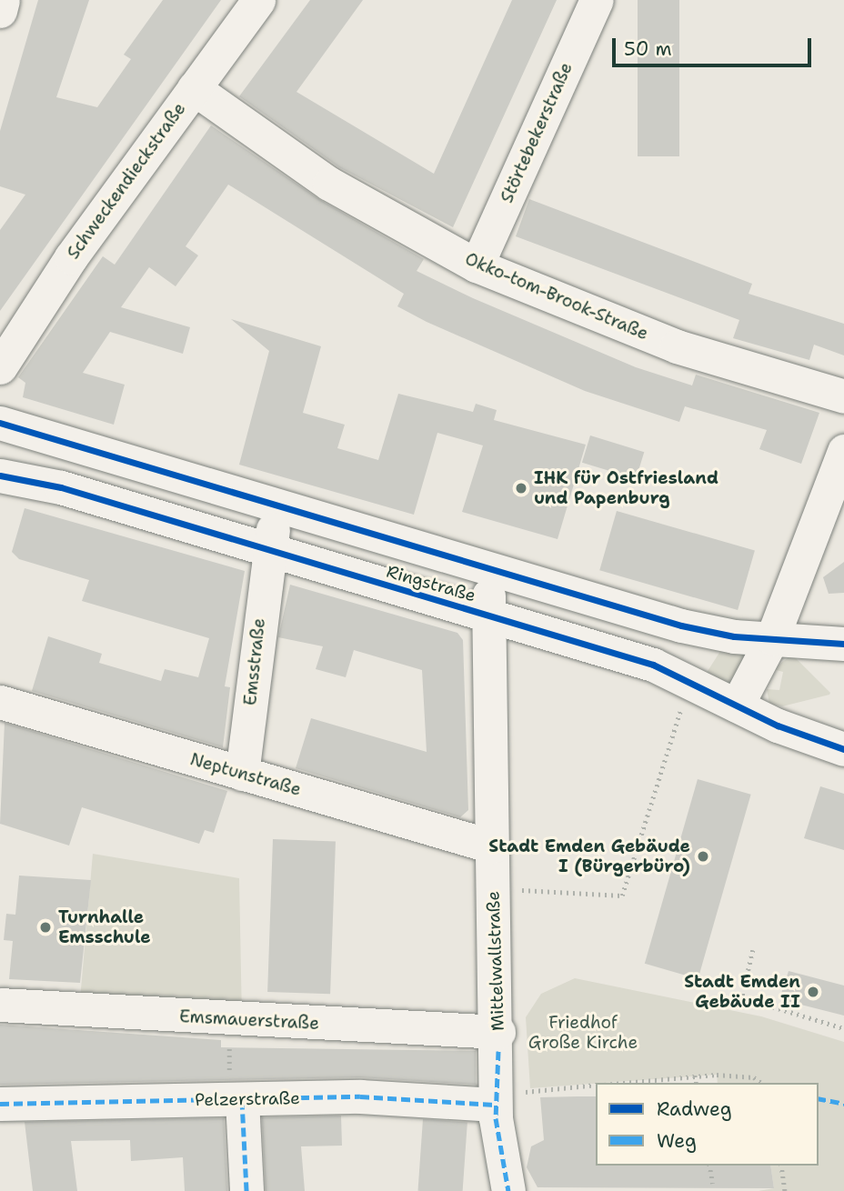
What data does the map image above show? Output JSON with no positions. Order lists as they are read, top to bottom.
{
  "streets": {
    "street": [
      "Störtebekerstraße",
      "Schweckendieckstraße",
      "Okko-tom-Brook-Straße",
      "Ringstraße",
      "Emsstraße",
      "Neptunstraße",
      "Mittelwallstraße",
      "Emsmauerstraße",
      "Pelzerstraße"
    ]
  },
  "crossings": [
    ["Störtebekerstraße", "Okko-tom-Brook-Straße"],
    ["Schweckendieckstraße", "Okko-tom-Brook-Straße"],
    ["Ringstraße", "Emsstraße"],
    ["Ringstraße", "Mittelwallstraße"],
    ["Emsstraße", "Neptunstraße"],
    ["Neptunstraße", "Mittelwallstraße"],
    ["Mittelwallstraße", "Emsmauerstraße"],
    ["Mittelwallstraße", "Pelzerstraße"]
  ],
  "parks": ["Friedhof Große Kirche"],
  "places": [
    "IHK für Ostfriesland und Papenburg",
    "Stadt Emden Gebäude I (Bürgerbüro)",
    "Turnhalle Emsschule",
    "Stadt Emden Gebäude II"
  ],
  "legend": ["Radweg", "Weg"],
  "scale_bar": "50 m"
}
